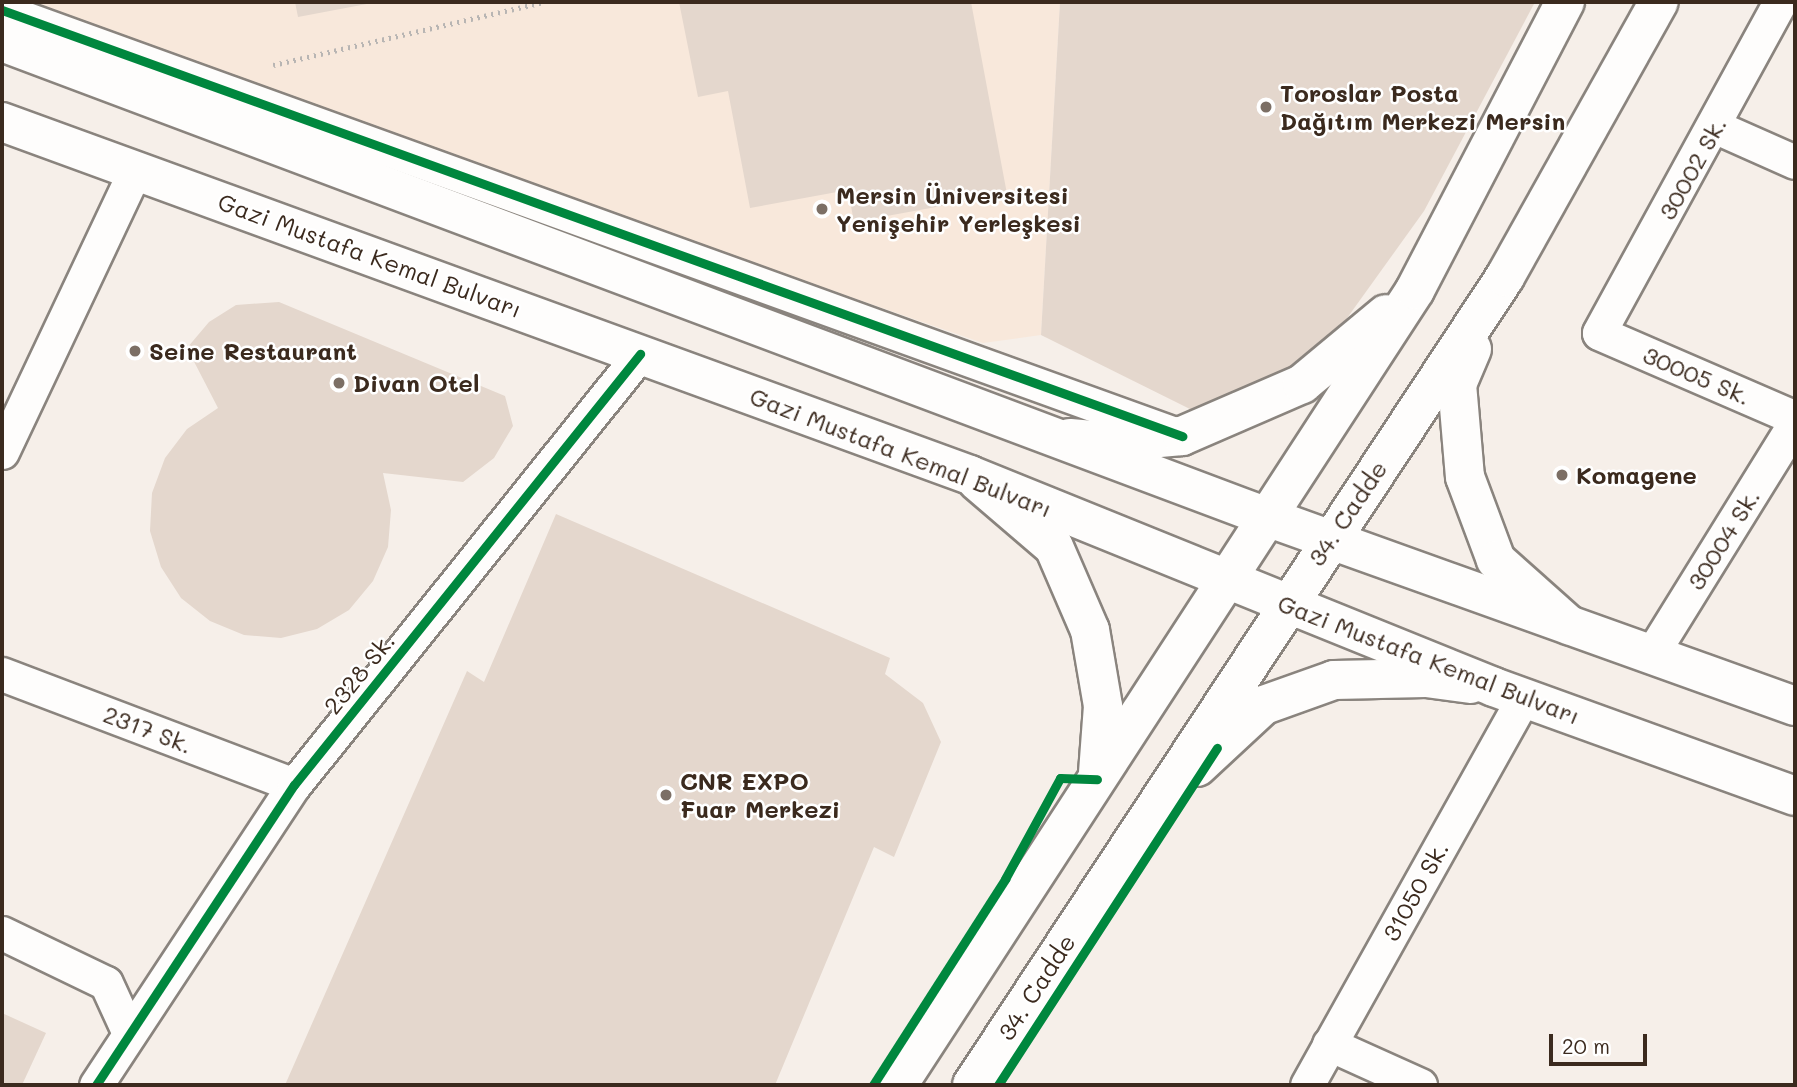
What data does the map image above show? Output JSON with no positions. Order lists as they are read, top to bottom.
{
  "streets": {
    "main road": ["Gazi Mustafa Kemal Bulvarı", "34. Cadde"],
    "street": [
      "30002 Sk.",
      "30005 Sk.",
      "30004 Sk.",
      "2328 Sk.",
      "2317 Sk.",
      "31050 Sk."
    ]
  },
  "crossings": [
    ["30002 Sk.", "30005 Sk."],
    ["Gazi Mustafa Kemal Bulvarı", "34. Cadde"],
    ["Gazi Mustafa Kemal Bulvarı", "2328 Sk."],
    ["Gazi Mustafa Kemal Bulvarı", "31050 Sk."],
    ["2328 Sk.", "2317 Sk."]
  ],
  "places": [
    "Toroslar Posta Dağıtım Merkezi Mersin",
    "Mersin Üniversitesi Yenişehir Yerleşkesi",
    "Seine Restaurant",
    "Divan Otel",
    "Komagene",
    "CNR EXPO Fuar Merkezi"
  ],
  "scale_bar": "20 m"
}
